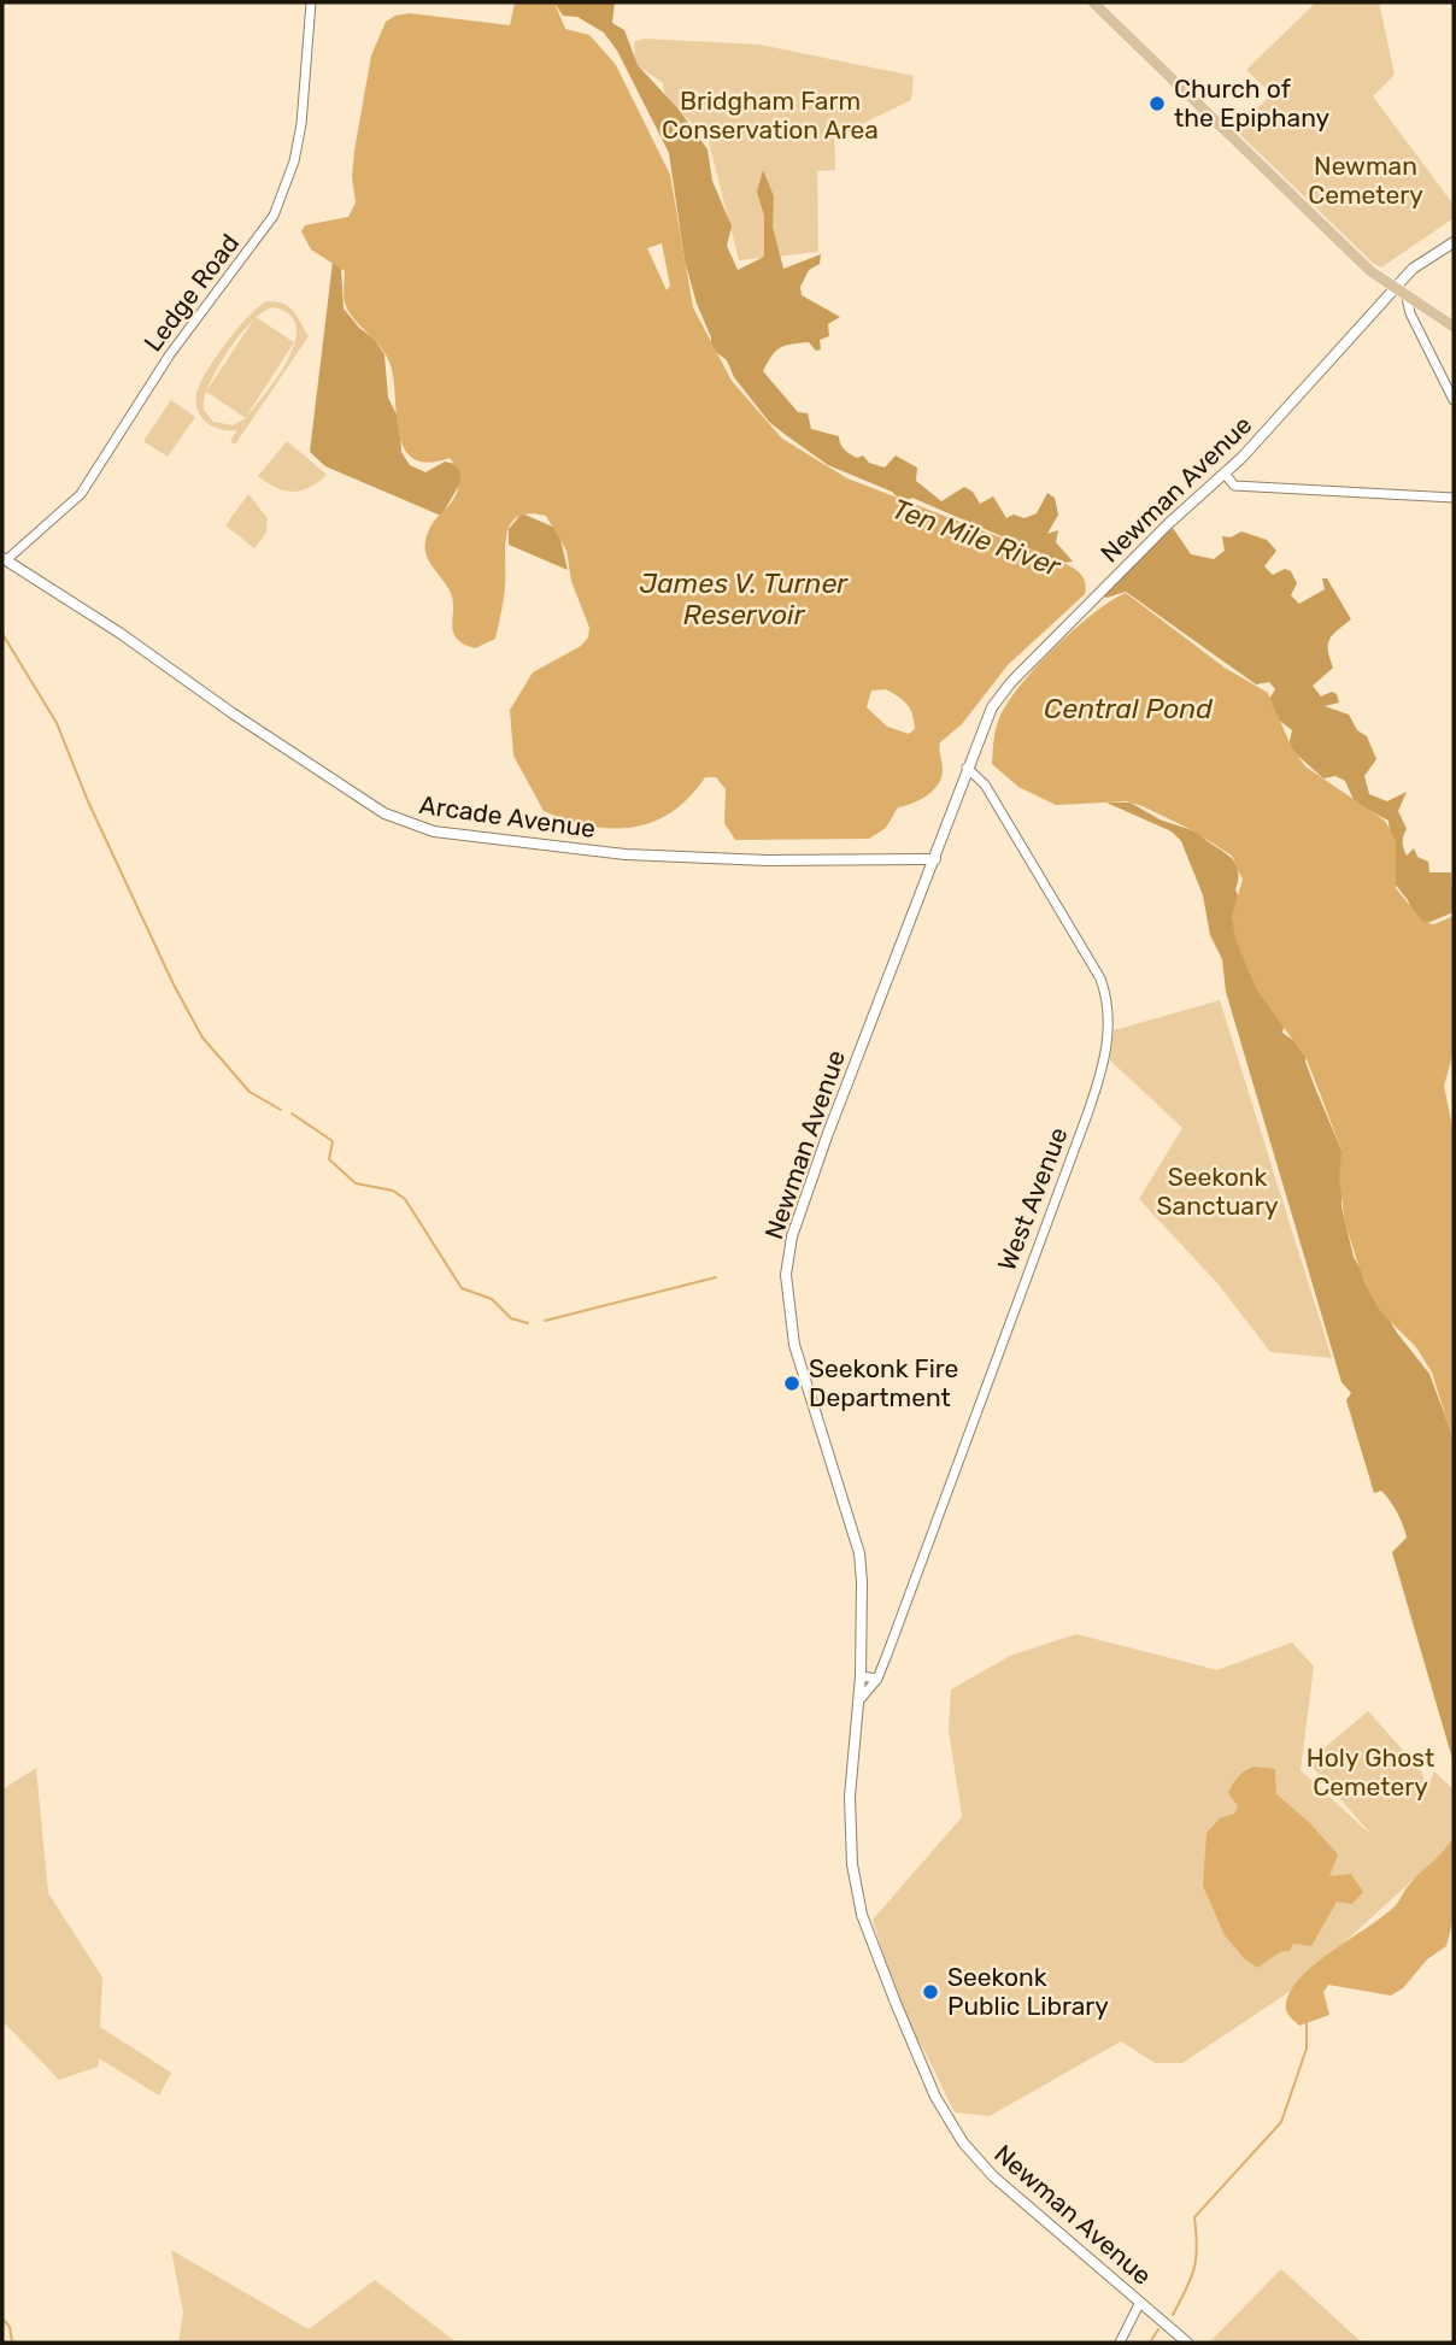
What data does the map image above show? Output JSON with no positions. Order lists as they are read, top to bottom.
{
  "streets": {
    "main road": ["Newman Avenue", "Arcade Avenue"],
    "street": ["Ledge Road", "West Avenue"]
  },
  "crossings": [
    ["Ledge Road", "Arcade Avenue"],
    ["Newman Avenue", "Arcade Avenue"],
    ["Newman Avenue", "West Avenue"]
  ],
  "water": ["Ten Mile River", "James V. Turner Reservoir", "Central Pond"],
  "parks": [
    "Bridgham Farm Conservation Area",
    "Newman Cemetery",
    "Seekonk Sanctuary",
    "Holy Ghost Cemetery"
  ],
  "places": ["Church of the Epiphany", "Seekonk Fire Department", "Seekonk Public Library"]
}
